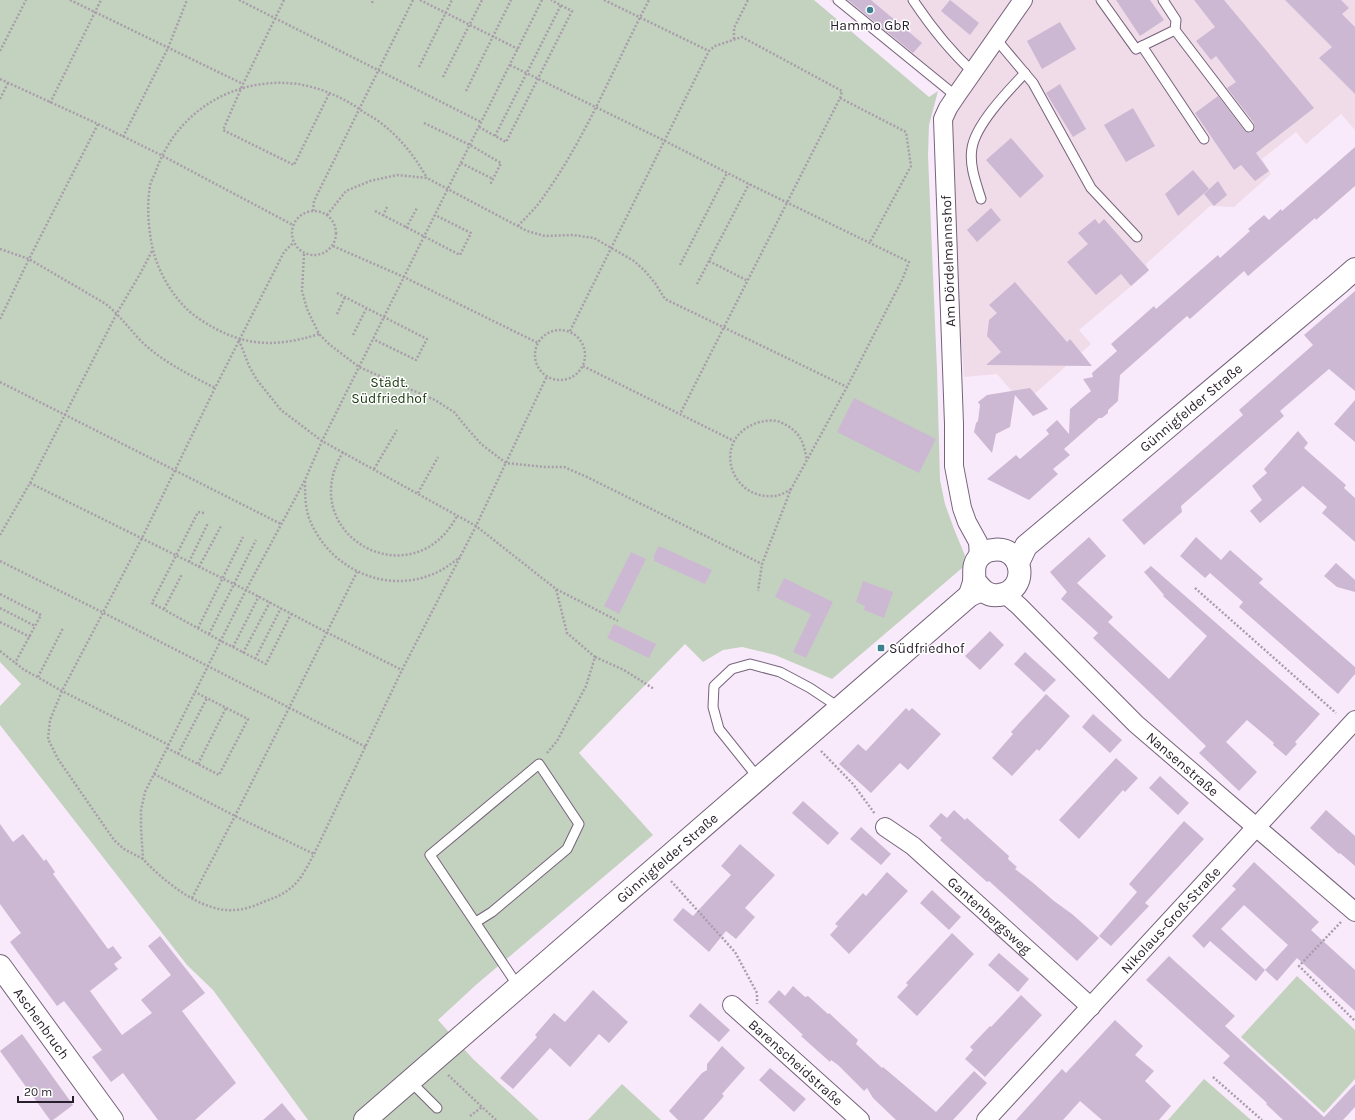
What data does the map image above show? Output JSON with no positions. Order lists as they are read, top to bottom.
{
  "streets": {
    "street": [
      "Am Dördelmannshof",
      "Günnigfelder Straße",
      "Nansenstraße",
      "Gantenbergsweg",
      "Nikolaus-Groß-Straße",
      "Aschenbruch",
      "Barenscheidstraße"
    ]
  },
  "crossings": [
    ["Am Dördelmannshof", "Günnigfelder Straße"],
    ["Am Dördelmannshof", "Nansenstraße"],
    ["Günnigfelder Straße", "Nansenstraße"],
    ["Nansenstraße", "Nikolaus-Groß-Straße"],
    ["Gantenbergsweg", "Nikolaus-Groß-Straße"]
  ],
  "parks": ["Städt. Südfriedhof"],
  "places": {
    "other": ["Hammo GbR"],
    "transit": ["Südfriedhof"]
  },
  "scale_bar": "20 m"
}
